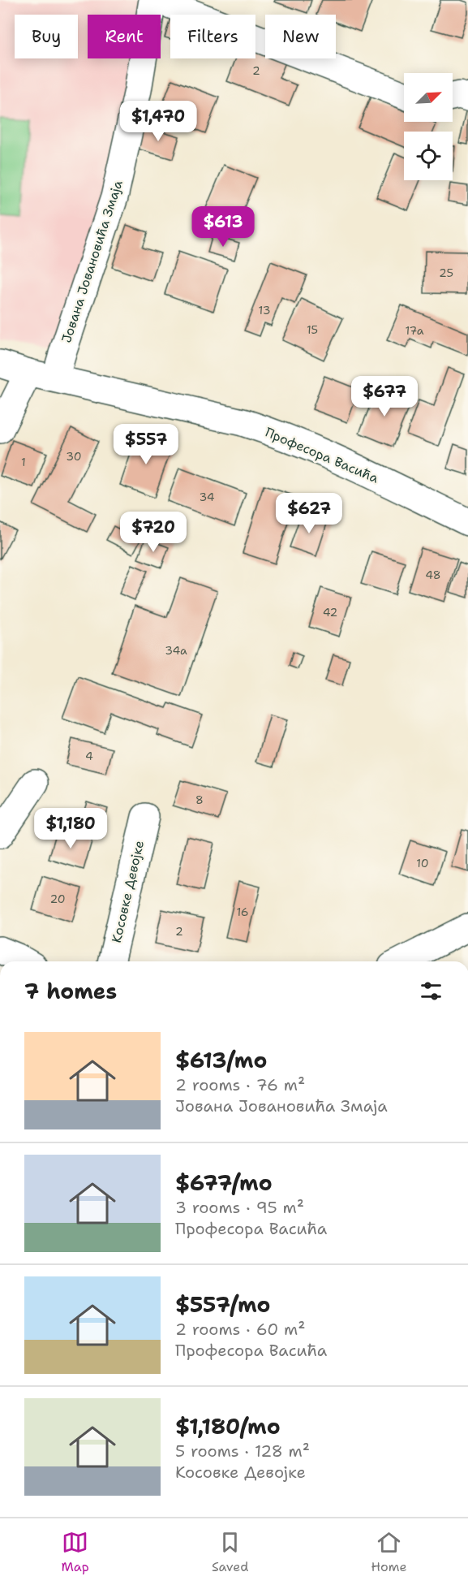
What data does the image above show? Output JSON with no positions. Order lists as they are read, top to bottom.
{
  "streets": {
    "street": ["Јована Јовановића Змаја", "Професора Васића", "Косовке Девојке"]
  },
  "crossings": [
    ["Јована Јовановића Змаја", "Професора Васића"]
  ],
  "house_numbers": [
    "2",
    "25",
    "13",
    "15",
    "17a",
    "30",
    "1",
    "34",
    "48",
    "42",
    "34a",
    "4",
    "8",
    "10",
    "20",
    "16",
    "2"
  ],
  "north": "top right",
  "page": {
    "chip": [
      "Buy",
      "Rent",
      "Filters",
      "New"
    ],
    "price": [
      "$1,470",
      "$613",
      "$677",
      "$557",
      "$627",
      "$720",
      "$1,180"
    ],
    "heading": "7 homes",
    "list": [
      {
        "name": "$613/mo",
        "note": "2 rooms · 76 m² · Јована Јовановића Змаја"
      },
      {
        "name": "$677/mo",
        "note": "3 rooms · 95 m² · Професора Васића"
      },
      {
        "name": "$557/mo",
        "note": "2 rooms · 60 m² · Професора Васића"
      },
      {
        "name": "$1,180/mo",
        "note": "5 rooms · 128 m² · Косовке Девојке"
      }
    ],
    "tabs": ["Map", "Saved", "Home"]
  }
}
